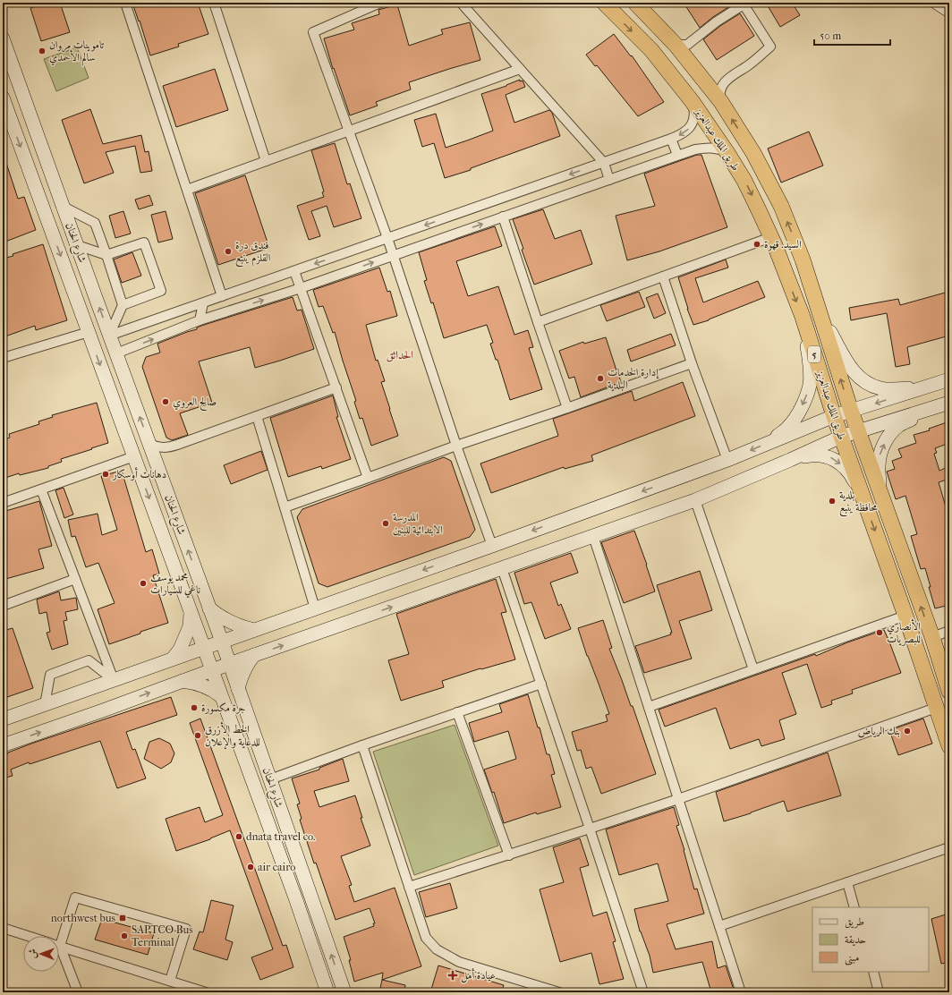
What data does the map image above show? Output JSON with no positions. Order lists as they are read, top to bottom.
{
  "streets": {
    "highway": ["طريق الملك عبدالعزيز", "5"],
    "main road": ["شارع الحنان"]
  },
  "districts": ["الحدائق"],
  "places": {
    "other": [
      "تاموينات مروان سالم الأحمدي",
      "السيد. قهوة",
      "فندق درة القلزم ينبع",
      "إدارة الخدمات البلدية",
      "صالح العروي",
      "دهانات أوسكار",
      "بلدية محافظة ينبع",
      "المدرسة الابتدائية للبنين",
      "محمد يوسف ناغي للسيارات",
      "الأنصاري للبصريات",
      "جرة مكسورة",
      "بنك الرياض",
      "الخط الأزرق للدعاية والإعلان",
      "dnata travel co.",
      "air cairo",
      "SAPTCO Bus Terminal"
    ],
    "transit": ["northwest bus"],
    "health": ["عيادة أمل"]
  },
  "legend": ["طريق", "حديقة", "مبنى"],
  "scale_bar": "50 m",
  "north": "left"
}
